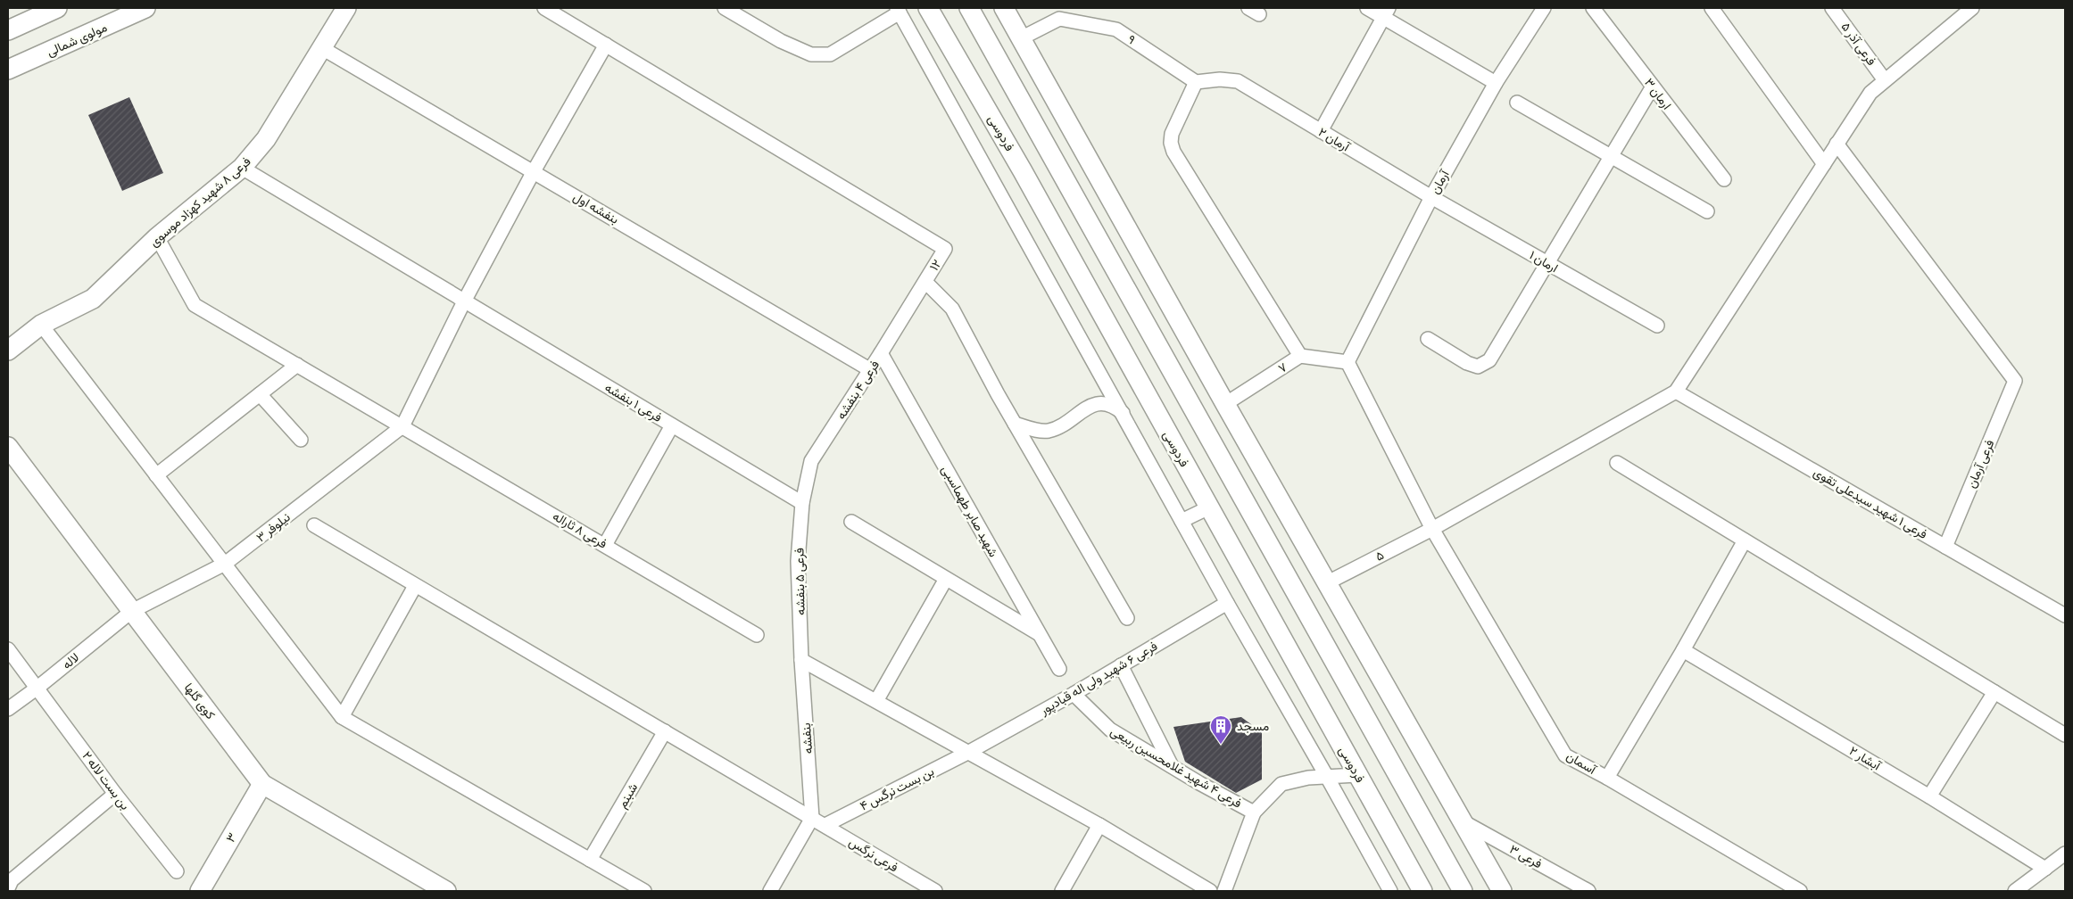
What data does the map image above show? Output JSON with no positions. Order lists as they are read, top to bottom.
{
  "streets": {
    "street": [
      "مولوی شمالی",
      "۹",
      "فرعی آذر ۵",
      "ارمان ۳",
      "فردوسی",
      "آرمان ۲",
      "آرمان",
      "فرعی ۸ شهید کهزاد موسوی",
      "بنفشه اول",
      "ارمان ۱",
      "۱۲",
      "۷",
      "فرعی ۴ بنفشه",
      "فرعی ۱ بنفشه",
      "فرعی آرمان",
      "فرعی ۱ شهید سیدعلی تقوی",
      "شهید صابر طهماسبی",
      "نیلوفر ۳",
      "فرعی ۸ ثاراله",
      "۵",
      "فرعی ۵ بنفشه",
      "لاله",
      "فرعی ۶ شهید ولی اله قبادپور",
      "کوی گلها",
      "بنفشه",
      "آبشار ۲",
      "آسمان",
      "فرعی ۴ شهید غلامحسین ربیعی",
      "بن بست لاله ۲",
      "بن بست نرگس ۴",
      "شبنم",
      "۳",
      "فرعی نرگس",
      "فرعی ۳"
    ]
  },
  "crossings": [
    ["۹", "آرمان ۲"],
    ["فردوسی", "فرعی ۴ شهید غلامحسین ربیعی"],
    ["آرمان ۲", "آرمان"],
    ["آرمان ۲", "ارمان ۱"],
    ["آرمان", "ارمان ۱"],
    ["آرمان", "۷"],
    ["آرمان", "آسمان"],
    ["فرعی ۸ شهید کهزاد موسوی", "بنفشه اول"],
    ["فرعی ۸ شهید کهزاد موسوی", "فرعی ۱ بنفشه"],
    ["فرعی ۸ شهید کهزاد موسوی", "فرعی ۸ ثاراله"],
    ["بنفشه اول", "فرعی ۴ بنفشه"],
    ["۱۲", "فرعی ۴ بنفشه"],
    ["۷", "آسمان"],
    ["فرعی ۴ بنفشه", "فرعی ۱ بنفشه"],
    ["فرعی ۴ بنفشه", "شهید صابر طهماسبی"],
    ["فرعی ۴ بنفشه", "فرعی ۵ بنفشه"],
    ["فرعی ۱ بنفشه", "فرعی ۵ بنفشه"],
    ["فرعی آرمان", "فرعی ۱ شهید سیدعلی تقوی"],
    ["فرعی ۱ شهید سیدعلی تقوی", "۵"],
    ["نیلوفر ۳", "فرعی ۸ ثاراله"],
    ["نیلوفر ۳", "لاله"],
    ["نیلوفر ۳", "کوی گلها"],
    ["۵", "آسمان"],
    ["فرعی ۵ بنفشه", "بنفشه"],
    ["لاله", "کوی گلها"],
    ["لاله", "بن بست لاله ۲"],
    ["فرعی ۶ شهید ولی اله قبادپور", "فرعی ۴ شهید غلامحسین ربیعی"],
    ["فرعی ۶ شهید ولی اله قبادپور", "بن بست نرگس ۴"],
    ["کوی گلها", "۳"],
    ["بنفشه", "فرعی نرگس"],
    ["بن بست نرگس ۴", "فرعی نرگس"],
    ["شبنم", "فرعی نرگس"]
  ],
  "places": {
    "building": ["مسجد"]
  }
}
